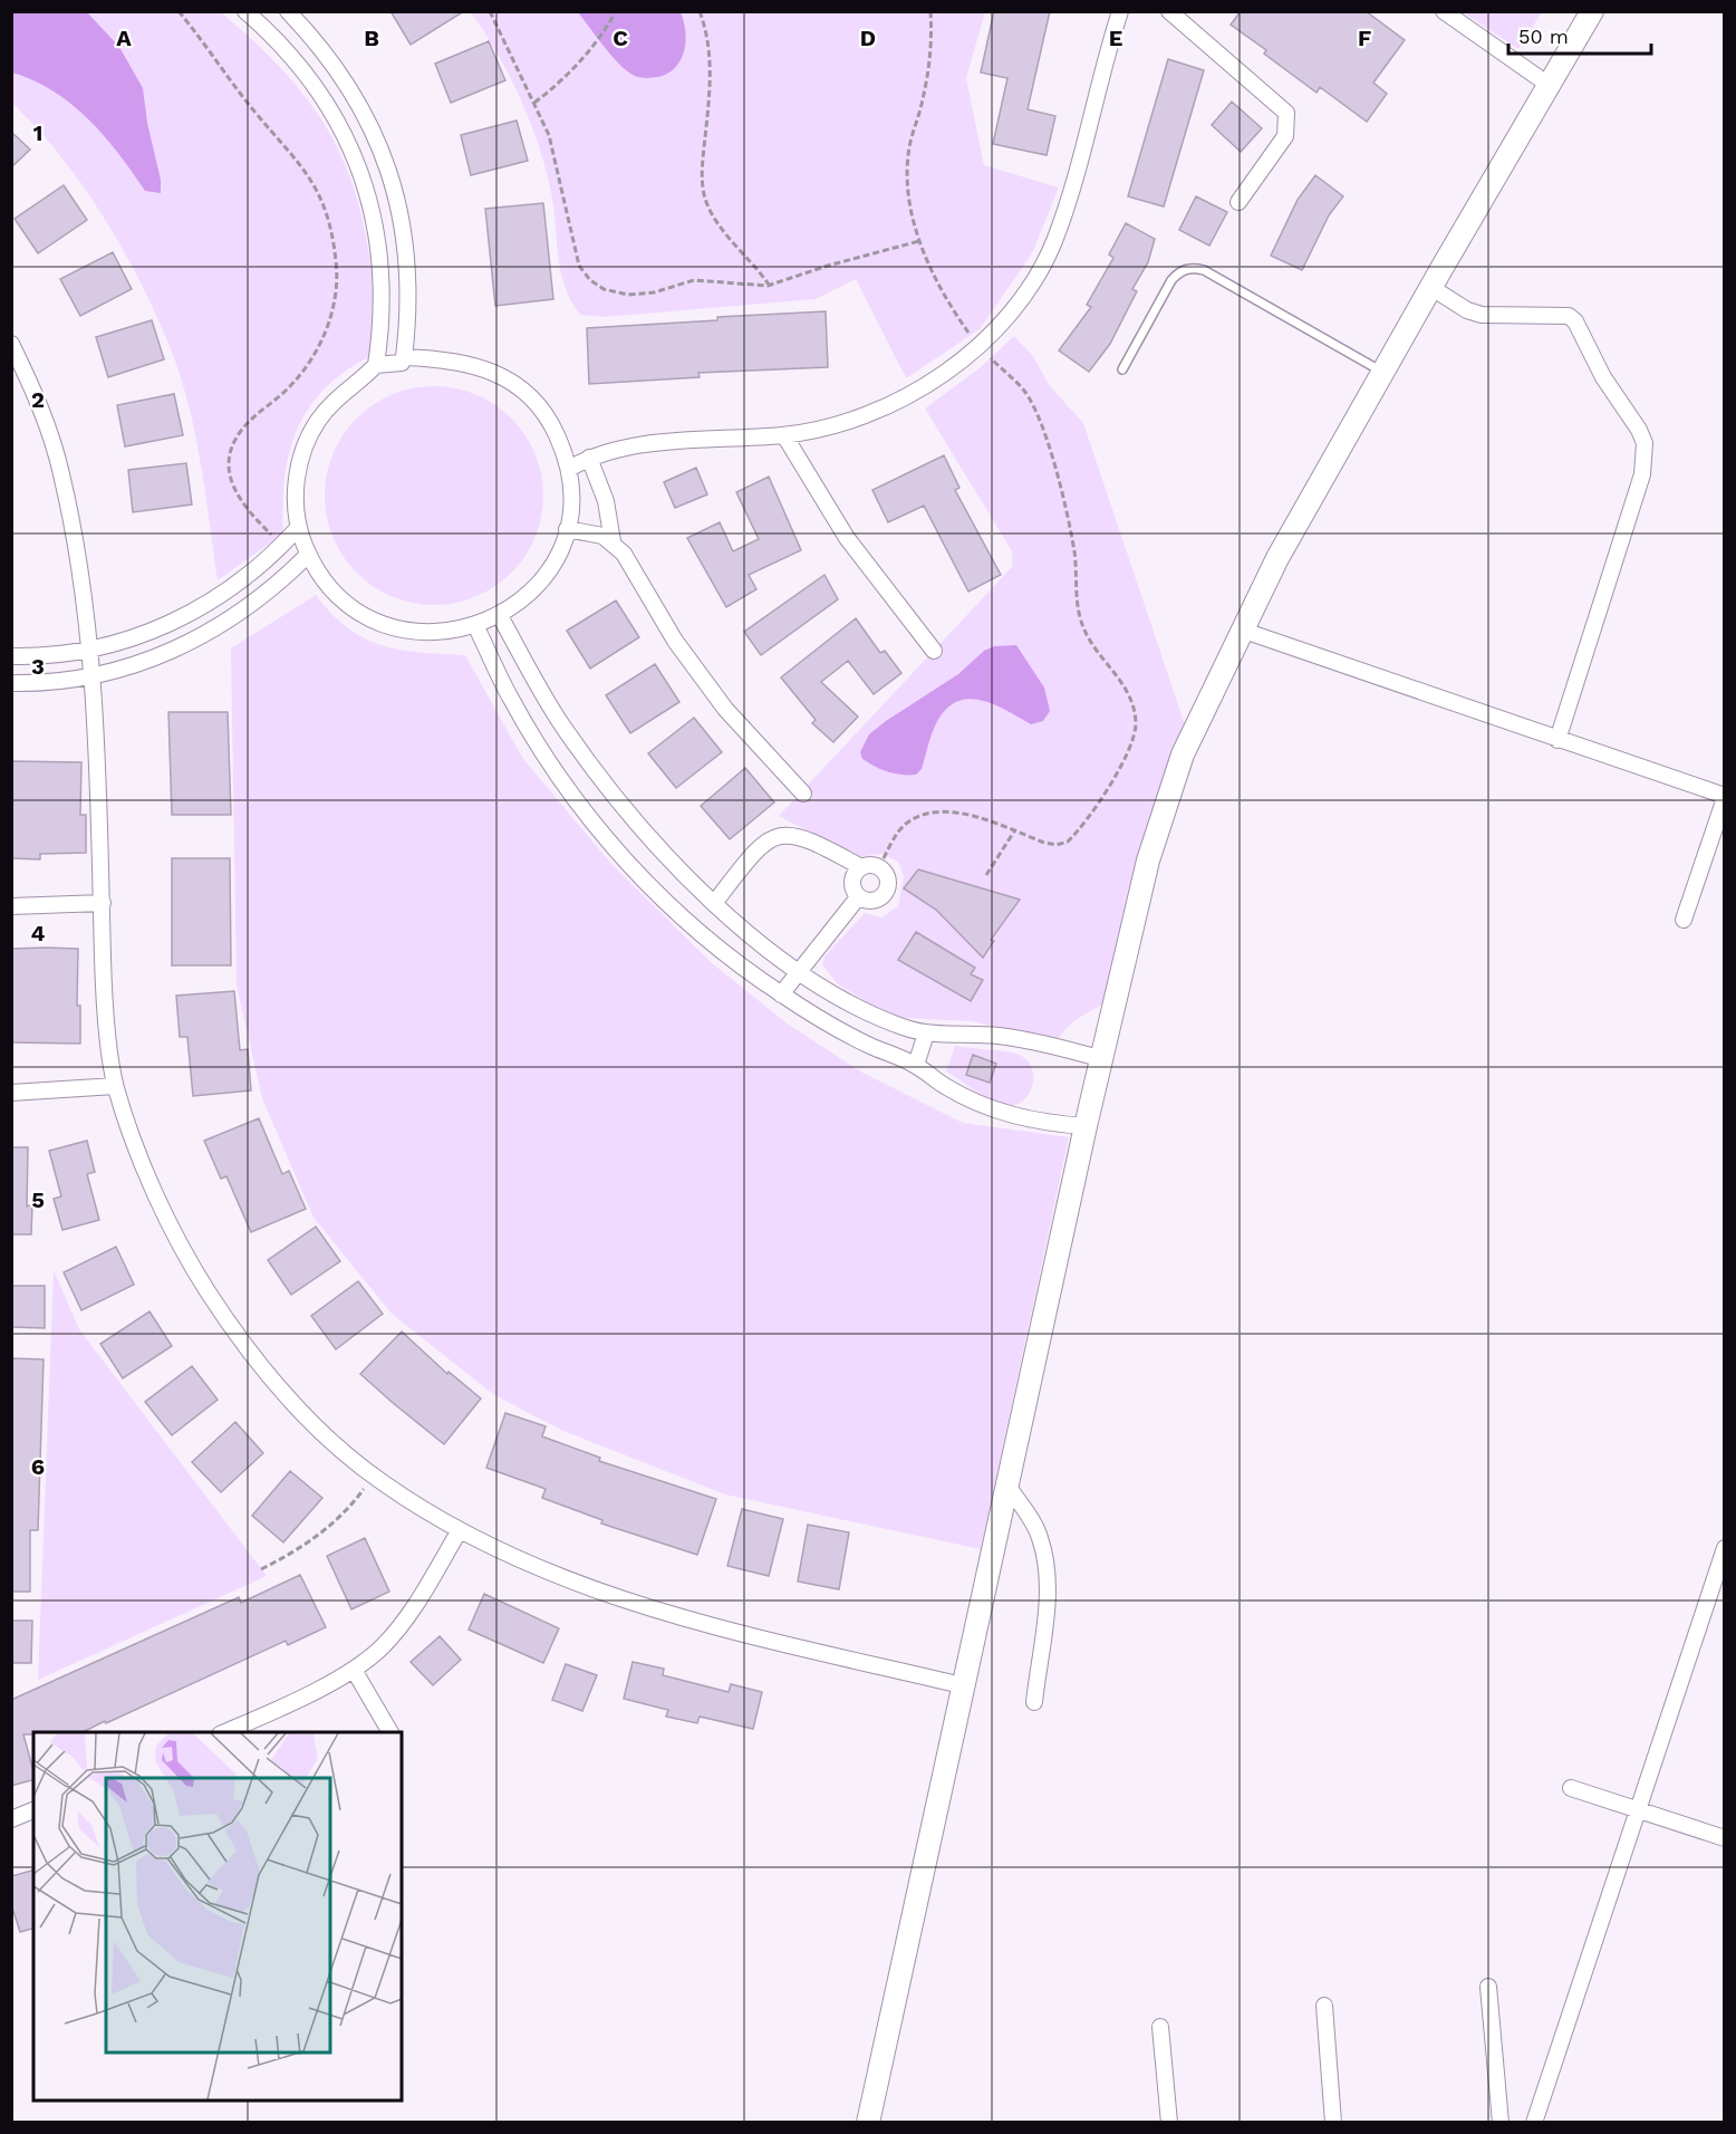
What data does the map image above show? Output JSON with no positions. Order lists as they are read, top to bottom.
{
  "scale_bar": "50 m",
  "grid": {
    "columns": [
      "A",
      "B",
      "C",
      "D",
      "E",
      "F"
    ],
    "rows": [
      "1",
      "2",
      "3",
      "4",
      "5",
      "6"
    ]
  }
}
